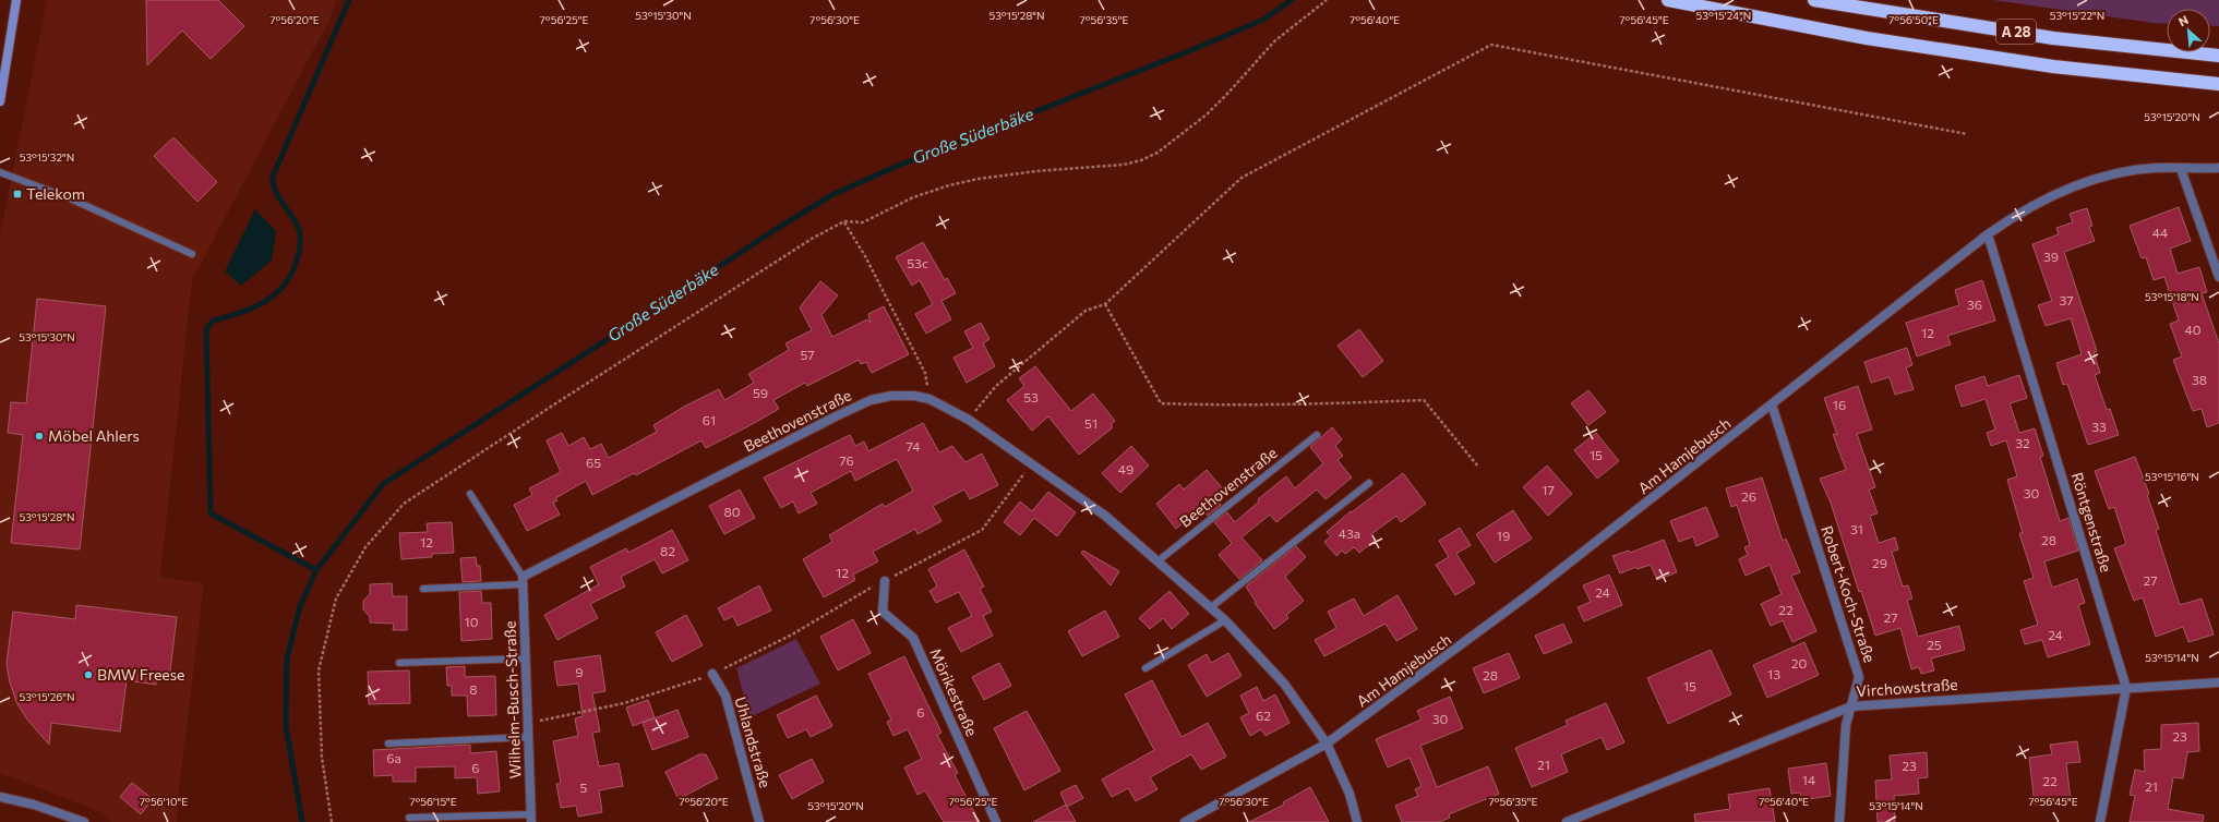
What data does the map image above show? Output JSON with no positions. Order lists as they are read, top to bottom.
{
  "streets": {
    "highway": ["A 28"],
    "street": [
      "Beethovenstraße",
      "Am Hamjebusch",
      "Röntgenstraße",
      "Robert-Koch-Straße",
      "Virchowstraße",
      "Mörikestraße",
      "Wilhelm-Busch-Straße",
      "Uhlandstraße"
    ]
  },
  "crossings": [
    ["Beethovenstraße", "Am Hamjebusch"],
    ["Beethovenstraße", "Wilhelm-Busch-Straße"],
    ["Am Hamjebusch", "Röntgenstraße"],
    ["Am Hamjebusch", "Robert-Koch-Straße"],
    ["Röntgenstraße", "Virchowstraße"],
    ["Robert-Koch-Straße", "Virchowstraße"]
  ],
  "water": ["Große Süderbäke"],
  "places": {
    "transit": ["Telekom"],
    "other": ["Möbel Ahlers", "BMW Freese"]
  },
  "house_numbers": [
    "44",
    "39",
    "53c",
    "37",
    "36",
    "40",
    "12",
    "57",
    "38",
    "59",
    "53",
    "16",
    "61",
    "51",
    "33",
    "32",
    "74",
    "15",
    "76",
    "65",
    "49",
    "17",
    "30",
    "26",
    "80",
    "31",
    "43a",
    "19",
    "28",
    "12",
    "82",
    "29",
    "12",
    "27",
    "24",
    "22",
    "27",
    "10",
    "24",
    "25",
    "20",
    "9",
    "13",
    "28",
    "15",
    "8",
    "6",
    "62",
    "30",
    "23",
    "6a",
    "21",
    "23",
    "6",
    "14",
    "22",
    "21",
    "5"
  ],
  "north": "top left",
  "coordinates": [
    "53°15'30\"N",
    "53°15'28\"N",
    "53°15'24\"N",
    "53°15'22\"N",
    "7°56'20\"E",
    "7°56'25\"E",
    "7°56'30\"E",
    "7°56'35\"E",
    "7°56'40\"E",
    "7°56'45\"E",
    "7°56'50\"E",
    "53°15'20\"N",
    "53°15'32\"N",
    "53°15'18\"N",
    "53°15'16\"N",
    "53°15'14\"N",
    "53°15'26\"N",
    "7°56'10\"E",
    "7°56'15\"E"
  ]
}
